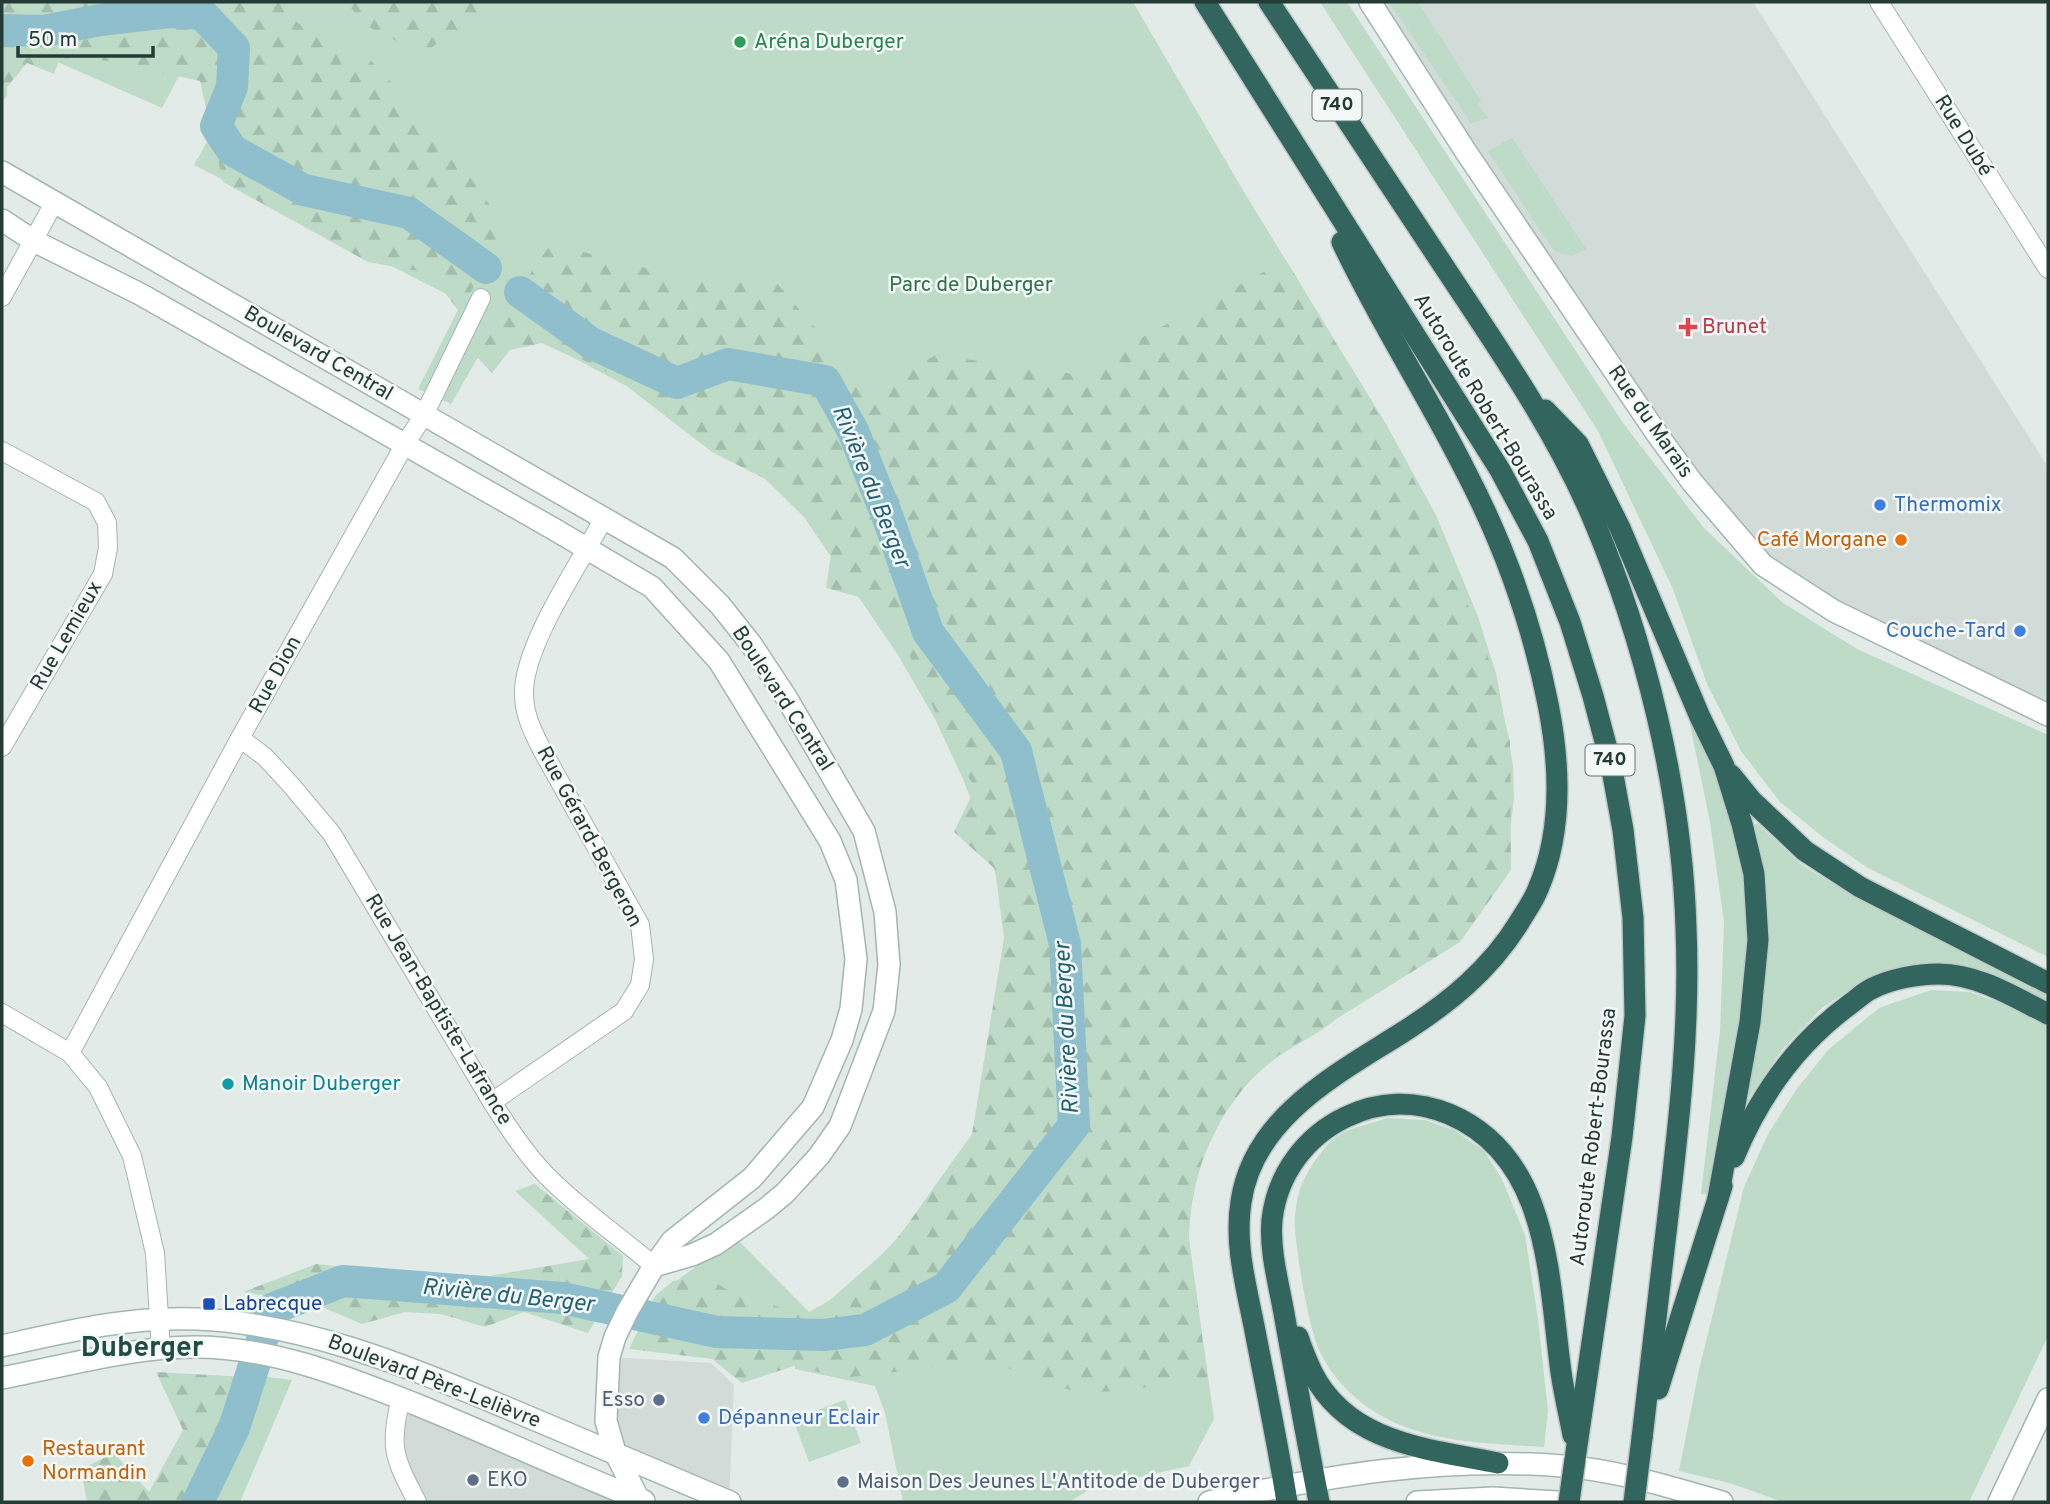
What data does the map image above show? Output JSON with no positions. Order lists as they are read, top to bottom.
{
  "streets": {
    "highway": ["740", "Autoroute Robert-Bourassa"],
    "street": [
      "Rue Dubé",
      "Boulevard Central",
      "Rue du Marais",
      "Rue Lemieux",
      "Rue Dion",
      "Rue Gérard-Bergeron",
      "Rue Jean-Baptiste-Lafrance",
      "Boulevard Père-Lelièvre"
    ]
  },
  "crossings": [
    ["Boulevard Central", "Rue Dion"],
    ["Boulevard Central", "Rue Gérard-Bergeron"],
    ["Boulevard Central", "Rue Jean-Baptiste-Lafrance"],
    ["Boulevard Central", "Boulevard Père-Lelièvre"],
    ["Rue Dion", "Rue Jean-Baptiste-Lafrance"],
    ["Rue Gérard-Bergeron", "Rue Jean-Baptiste-Lafrance"]
  ],
  "districts": ["Duberger"],
  "water": ["Rivière du Berger"],
  "parks": ["Parc de Duberger"],
  "places": {
    "other": [
      "Aréna Duberger",
      "Thermomix",
      "Café Morgane",
      "Couche-Tard",
      "Manoir Duberger",
      "Esso",
      "Dépanneur Eclair",
      "Restaurant Normandin",
      "EKO",
      "Maison Des Jeunes L'Antitode de Duberger"
    ],
    "health": ["Brunet"],
    "transit": ["Labrecque"]
  },
  "scale_bar": "50 m"
}
